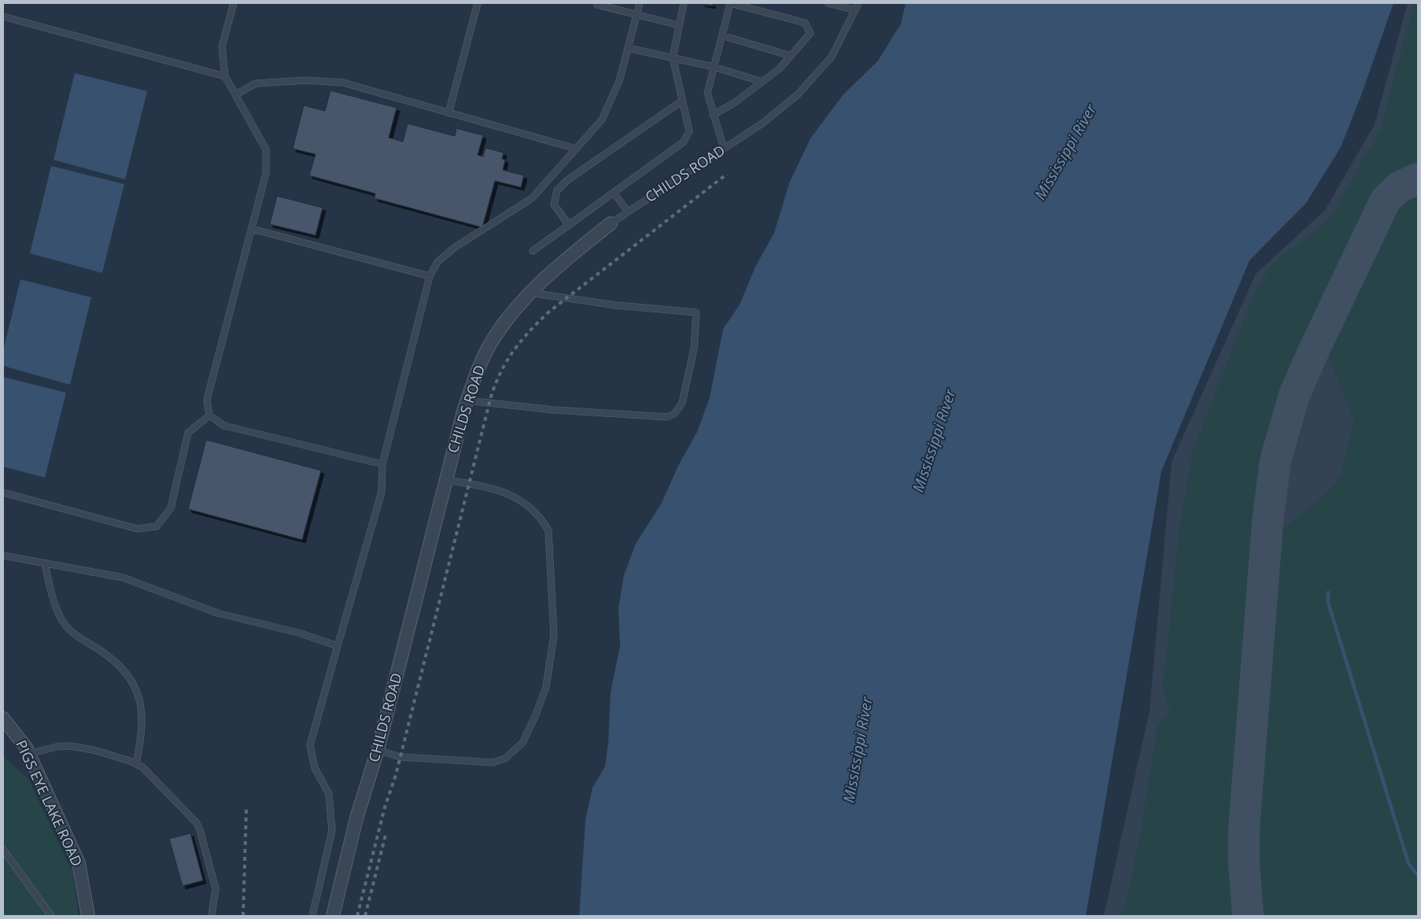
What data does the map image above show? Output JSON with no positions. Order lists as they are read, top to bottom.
{
  "streets": {
    "street": ["CHILDS ROAD", "PIGS EYE LAKE ROAD"]
  },
  "water": ["Mississippi River"]
}
